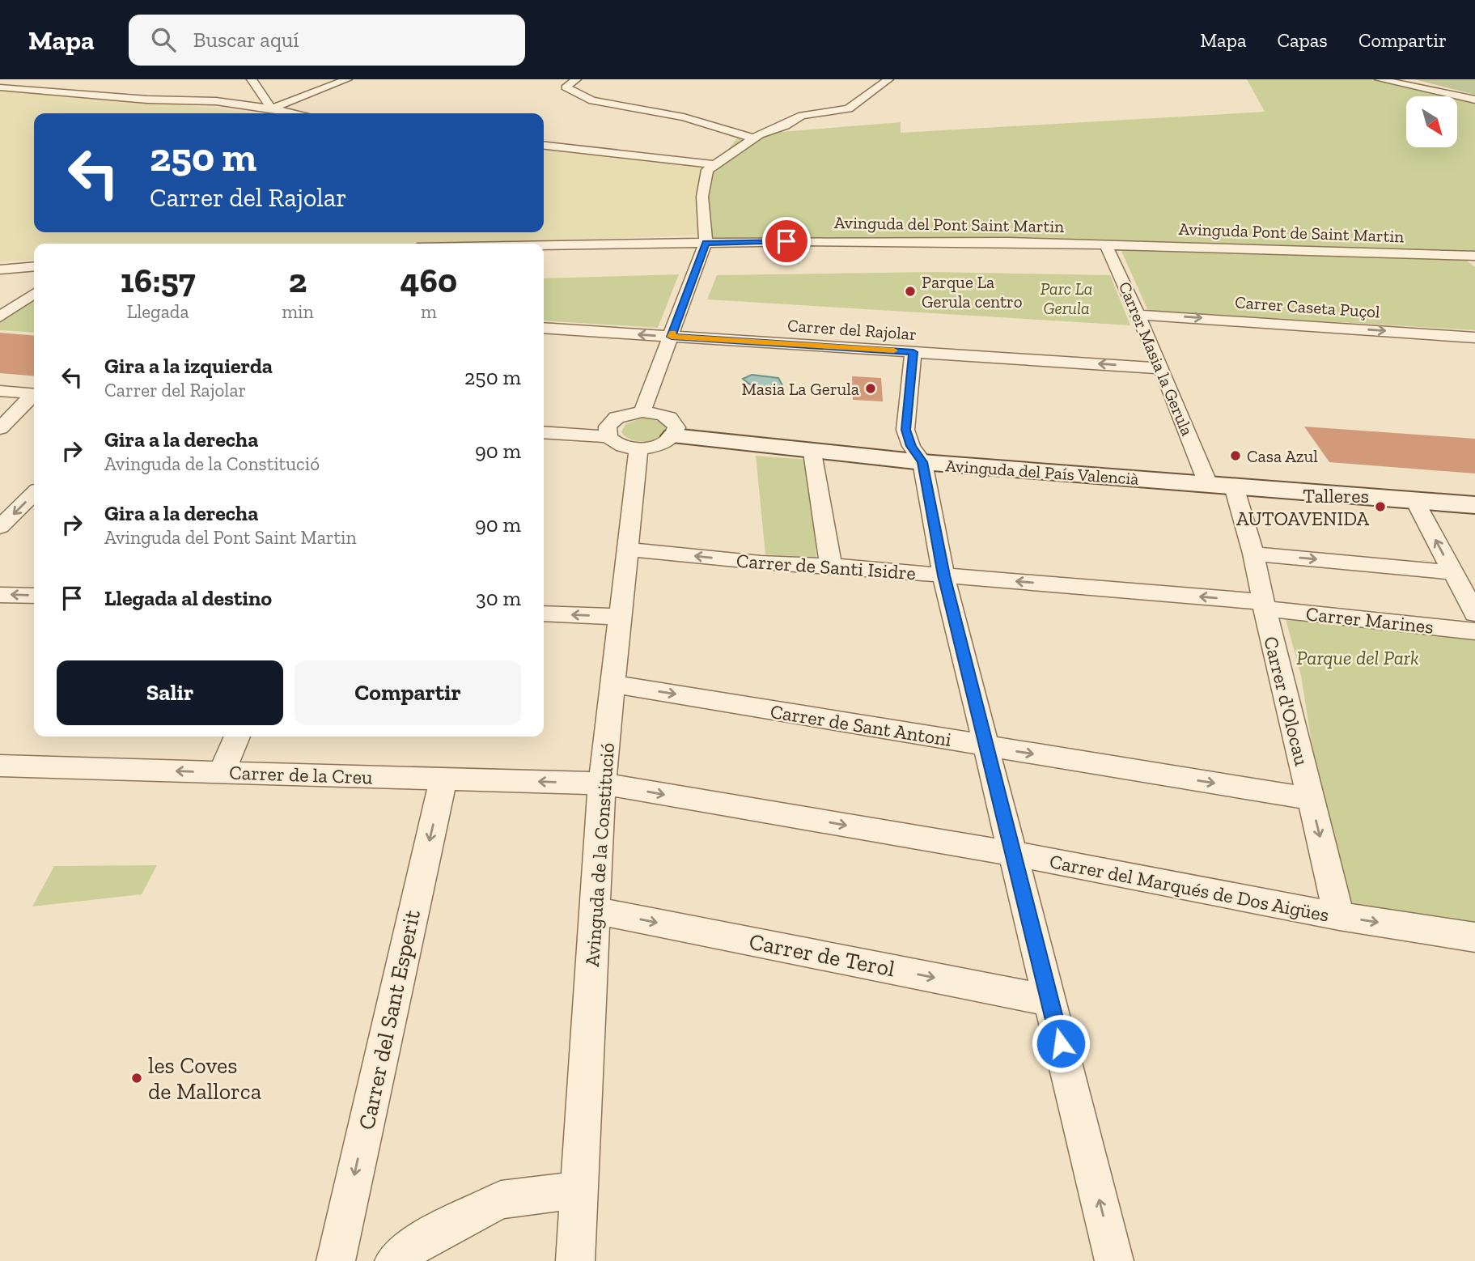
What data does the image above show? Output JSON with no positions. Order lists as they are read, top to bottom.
{
  "streets": {
    "street": [
      "Avinguda del Pont Saint Martin",
      "Avinguda Pont de Saint Martin",
      "Carrer Caseta Puçol",
      "Carrer del Rajolar",
      "Carrer Masia la Gerula",
      "Avinguda del País Valencià",
      "Carrer de Santi Isidre",
      "Carrer Marines",
      "Carrer d'Olocau",
      "Carrer de Sant Antoni",
      "Carrer de la Creu",
      "Avinguda de la Constitució",
      "Carrer del Marqués de Dos Aigües",
      "Carrer de Terol",
      "Carrer del Sant Esperit"
    ]
  },
  "crossings": [
    ["Avinguda del Pont Saint Martin", "Avinguda Pont de Saint Martin"],
    ["Avinguda del Pont Saint Martin", "Carrer Masia la Gerula"],
    ["Avinguda Pont de Saint Martin", "Carrer Masia la Gerula"],
    ["Carrer Caseta Puçol", "Carrer Masia la Gerula"],
    ["Carrer del Rajolar", "Carrer Masia la Gerula"],
    ["Carrer Masia la Gerula", "Avinguda del País Valencià"],
    ["Avinguda del País Valencià", "Carrer d'Olocau"],
    ["Carrer de Santi Isidre", "Carrer Marines"],
    ["Carrer de Santi Isidre", "Carrer d'Olocau"],
    ["Carrer de Santi Isidre", "Avinguda de la Constitució"],
    ["Carrer Marines", "Carrer d'Olocau"],
    ["Carrer d'Olocau", "Carrer de Sant Antoni"],
    ["Carrer d'Olocau", "Carrer del Marqués de Dos Aigües"],
    ["Carrer de Sant Antoni", "Avinguda de la Constitució"],
    ["Carrer de la Creu", "Avinguda de la Constitució"],
    ["Carrer de la Creu", "Carrer del Marqués de Dos Aigües"],
    ["Carrer de la Creu", "Carrer del Sant Esperit"],
    ["Avinguda de la Constitució", "Carrer del Marqués de Dos Aigües"],
    ["Avinguda de la Constitució", "Carrer de Terol"]
  ],
  "one_way": [
    "Carrer Caseta Puçol",
    "Carrer de Santi Isidre",
    "Carrer de Sant Antoni",
    "Carrer de la Creu",
    "Carrer del Marqués de Dos Aigües",
    "Carrer de Terol",
    "Carrer del Sant Esperit"
  ],
  "parks": ["Parc La Gerula", "Parque del Park"],
  "places": [
    "Parque La Gerula centro",
    "Masia La Gerula",
    "Casa Azul",
    "Talleres AUTOAVENIDA",
    "les Coves de Mallorca"
  ],
  "north": "bottom right",
  "page": {
    "header": "Mapa",
    "search": "Buscar aquí",
    "nav": ["Mapa", "Capas", "Compartir"],
    "turn": ["250 m", "Carrer del Rajolar"],
    "eta": [
      "16:57",
      "Llegada",
      "2",
      "min",
      "460",
      "m"
    ],
    "list": [
      {
        "name": "Gira a la izquierda",
        "note": "Carrer del Rajolar",
        "value": "250 m"
      },
      {
        "name": "Gira a la derecha",
        "note": "Avinguda de la Constitució",
        "value": "90 m"
      },
      {
        "name": "Gira a la derecha",
        "note": "Avinguda del Pont Saint Martin",
        "value": "90 m"
      },
      {
        "name": "Llegada al destino",
        "value": "30 m"
      }
    ],
    "buttons": ["Salir", "Compartir"]
  }
}
